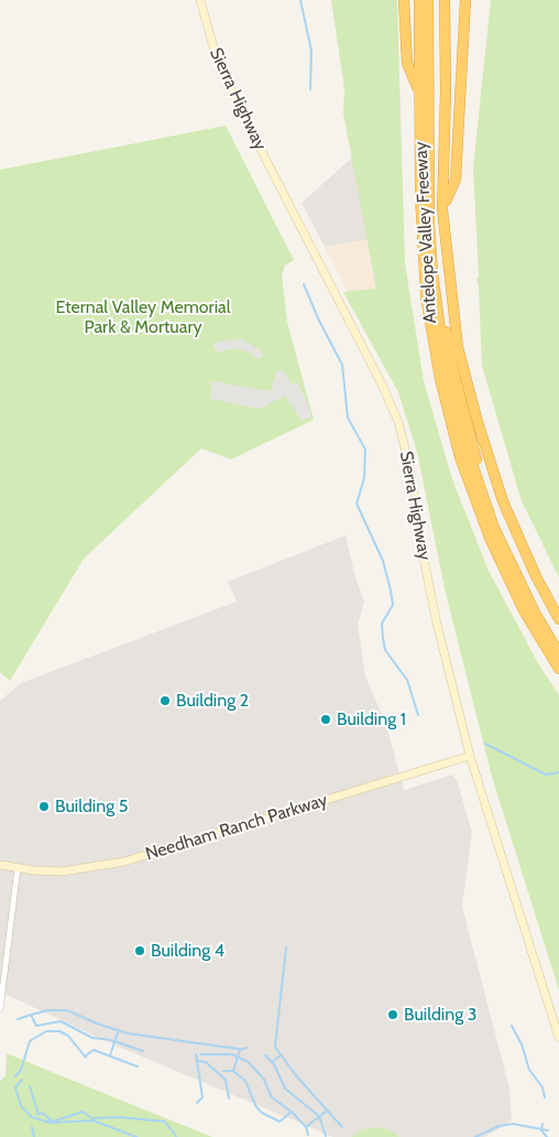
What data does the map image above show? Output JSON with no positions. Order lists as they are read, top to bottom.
{
  "streets": {
    "highway": ["Antelope Valley Freeway"],
    "main road": ["Sierra Highway", "Needham Ranch Parkway"]
  },
  "crossings": [
    ["Sierra Highway", "Needham Ranch Parkway"]
  ],
  "parks": ["Eternal Valley Memorial Park & Mortuary"],
  "places": [
    "Building 2",
    "Building 1",
    "Building 5",
    "Building 4",
    "Building 3"
  ]
}
